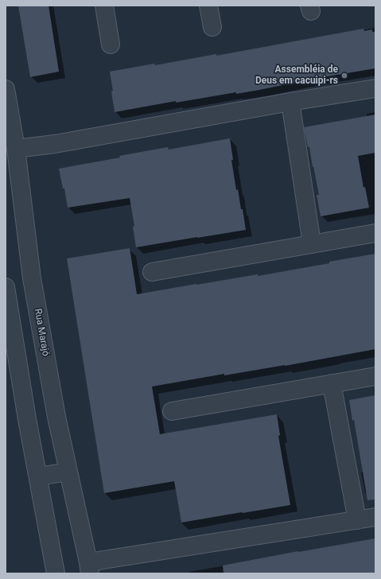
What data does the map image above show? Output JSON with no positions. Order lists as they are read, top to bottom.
{
  "streets": {
    "street": ["Rua Marajó"]
  },
  "places": ["Assembléia de Deus em cacuipi-rs"]
}
